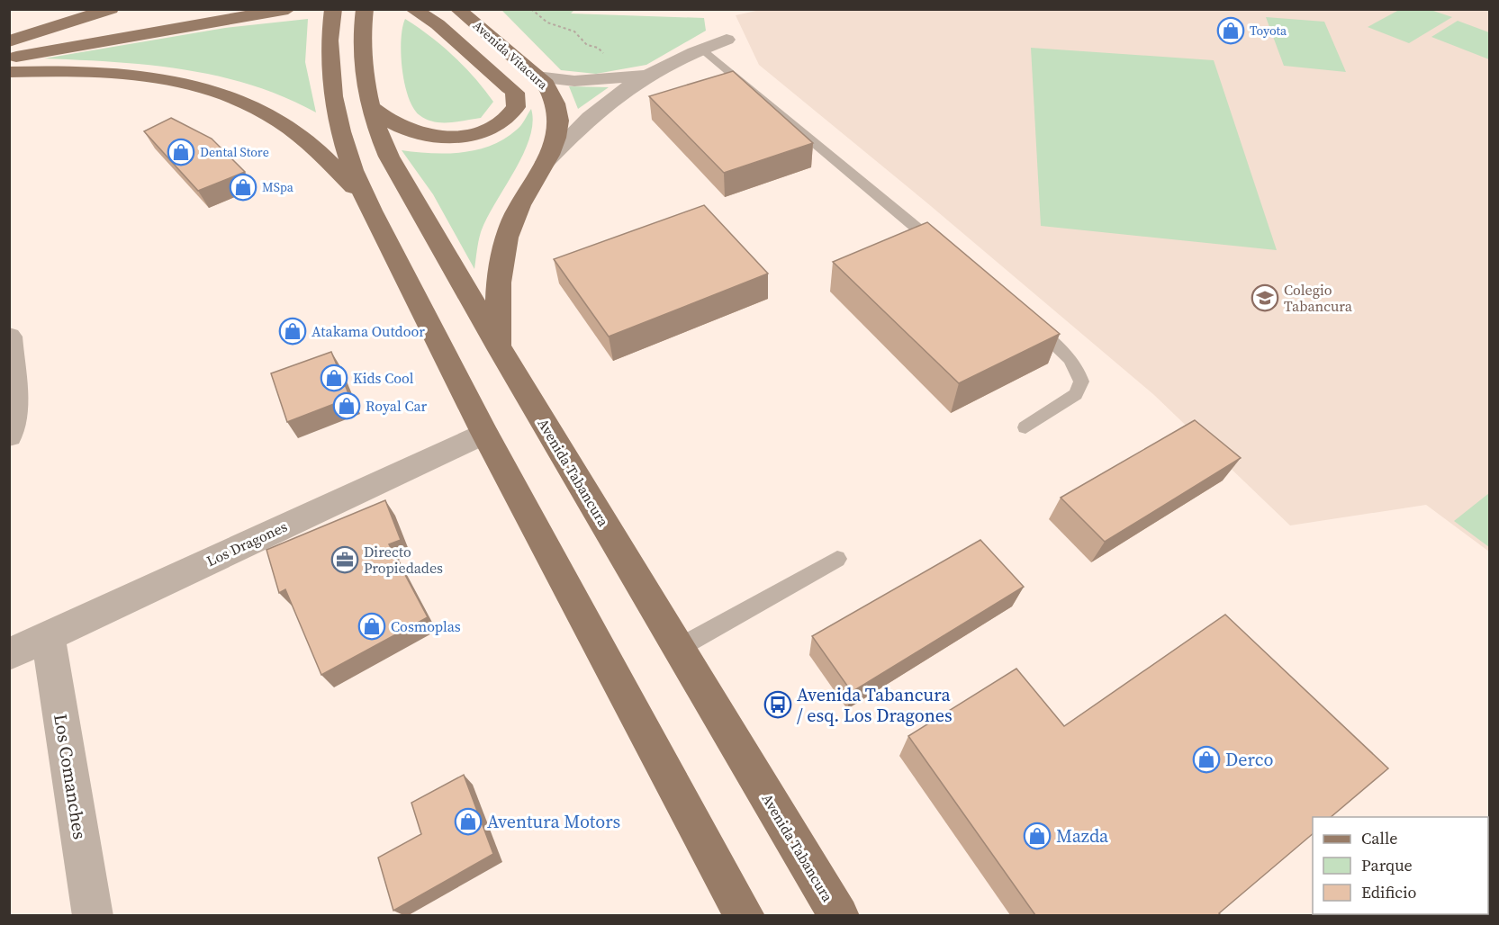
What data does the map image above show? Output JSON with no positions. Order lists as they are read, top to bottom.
{
  "streets": {
    "main road": ["Avenida Vitacura", "Avenida Tabancura"],
    "street": ["Los Dragones", "Los Comanches"]
  },
  "crossings": [
    ["Avenida Vitacura", "Avenida Tabancura"],
    ["Los Dragones", "Los Comanches"]
  ],
  "places": {
    "shop": [
      "Toyota",
      "Dental Store",
      "MSpa",
      "Atakama Outdoor",
      "Kids Cool",
      "Royal Car",
      "Cosmoplas",
      "Derco",
      "Aventura Motors",
      "Mazda"
    ],
    "school or university": ["Colegio Tabancura"],
    "office": ["Directo Propiedades"],
    "bus stop": ["Avenida Tabancura / esq. Los Dragones"]
  },
  "legend": ["Calle", "Parque", "Edificio"]
}
